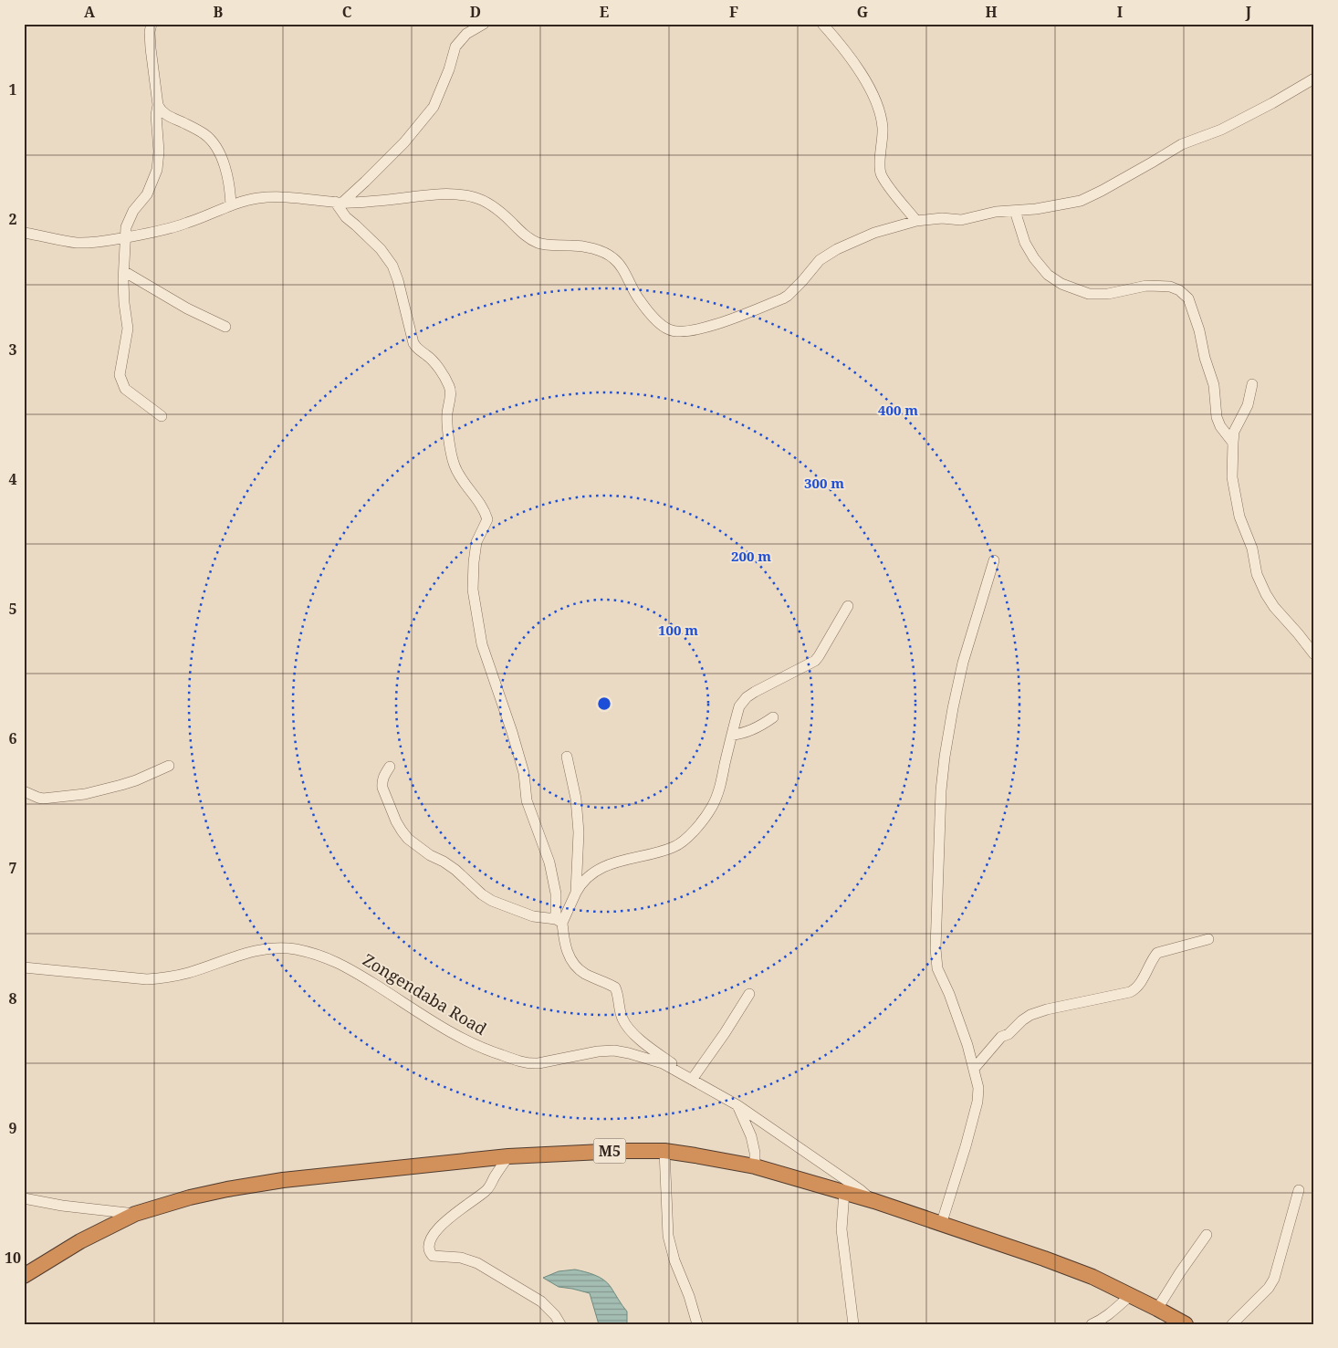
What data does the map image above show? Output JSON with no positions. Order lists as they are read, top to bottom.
{
  "streets": {
    "highway": ["M5"],
    "street": ["Zongendaba Road"]
  },
  "crossings": [
    ["Zongendaba Road", "M5"]
  ],
  "grid": {
    "columns": [
      "A",
      "B",
      "C",
      "D",
      "E",
      "F",
      "G",
      "H",
      "I",
      "J"
    ],
    "rows": [
      "1",
      "2",
      "3",
      "4",
      "5",
      "6",
      "7",
      "8",
      "9",
      "10"
    ]
  },
  "rings": [
    "400 m",
    "300 m",
    "200 m",
    "100 m"
  ]
}
